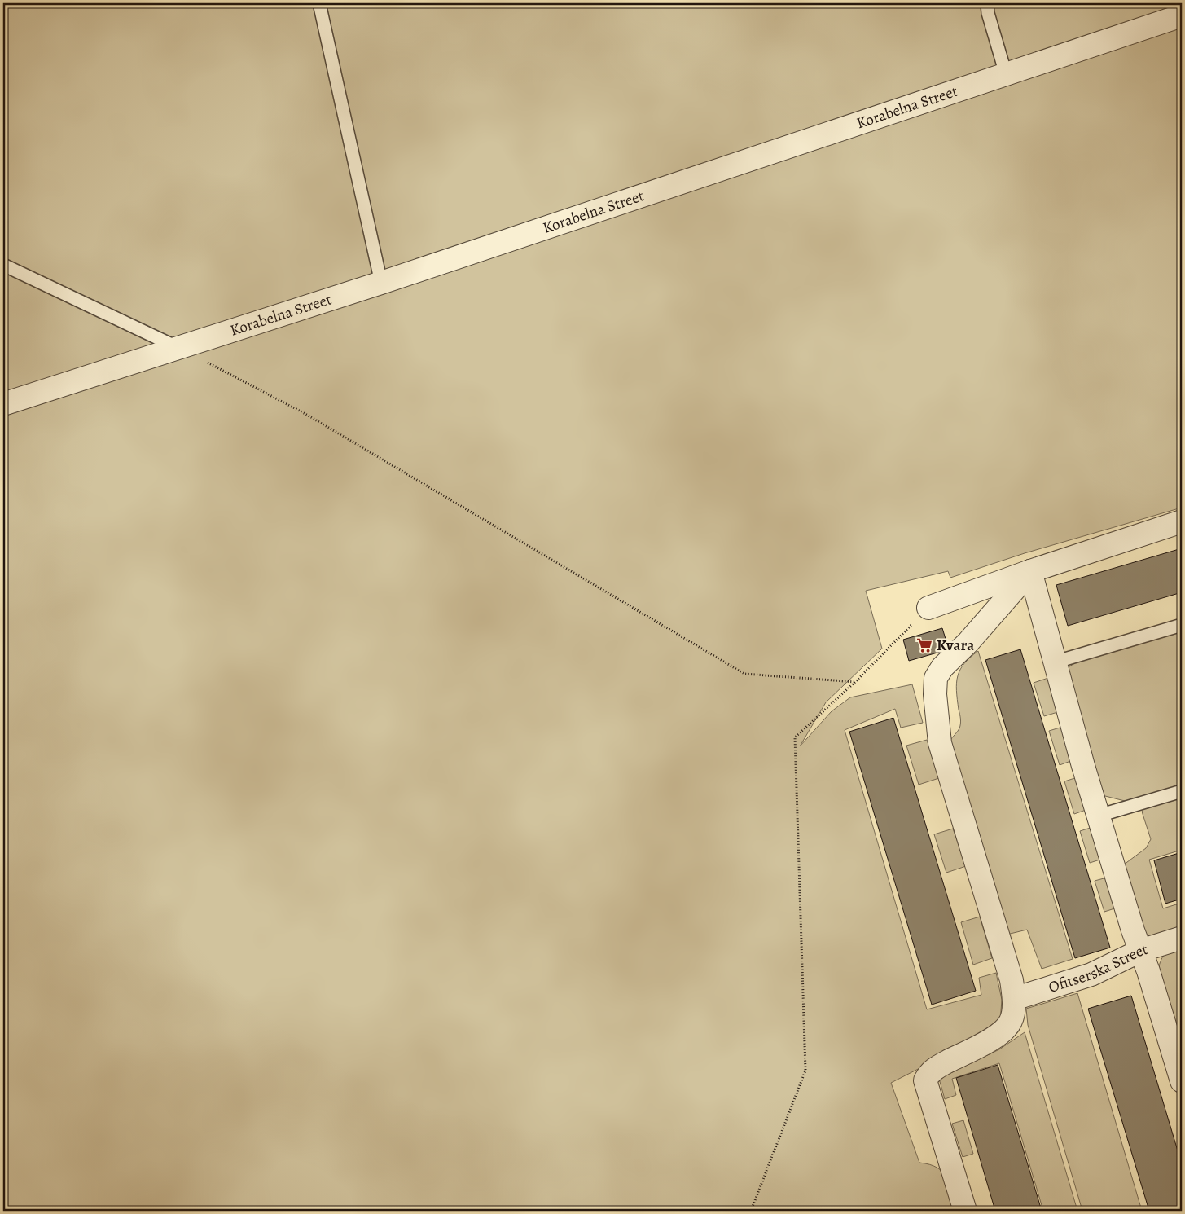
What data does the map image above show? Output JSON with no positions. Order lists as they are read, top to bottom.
{
  "streets": {
    "street": ["Korabelna Street", "Ofitserska Street"]
  },
  "places": {
    "supermarket": ["Kvara"]
  }
}
